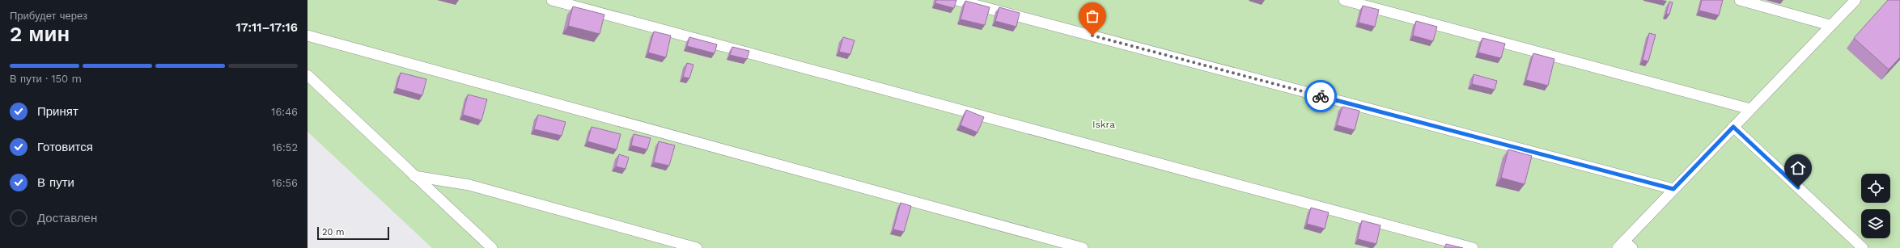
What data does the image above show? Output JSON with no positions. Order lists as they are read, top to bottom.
{
  "parks": ["Iskra"],
  "scale_bar": "20 m",
  "page": {
    "heading": ["2 мин", "Прибудет через", "17:11–17:16"],
    "bar": "В пути · 150 m",
    "list": [
      ["Принят", "16:46"],
      ["Готовится", "16:52"],
      ["В пути", "16:56"],
      "Доставлен"
    ],
    "scale": "20 m"
  }
}
